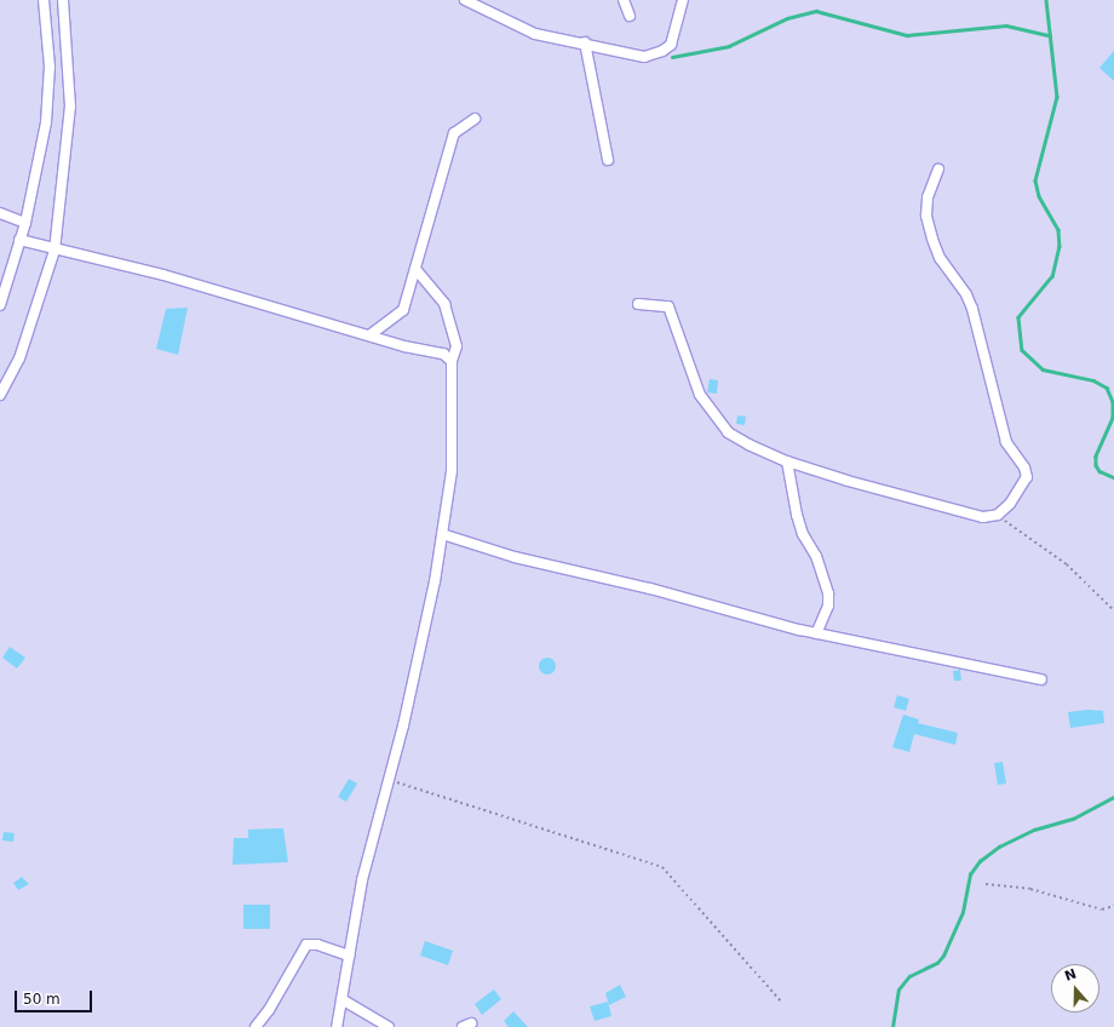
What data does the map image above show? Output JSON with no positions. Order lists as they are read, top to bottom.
{
  "scale_bar": "50 m",
  "north": "top"
}
